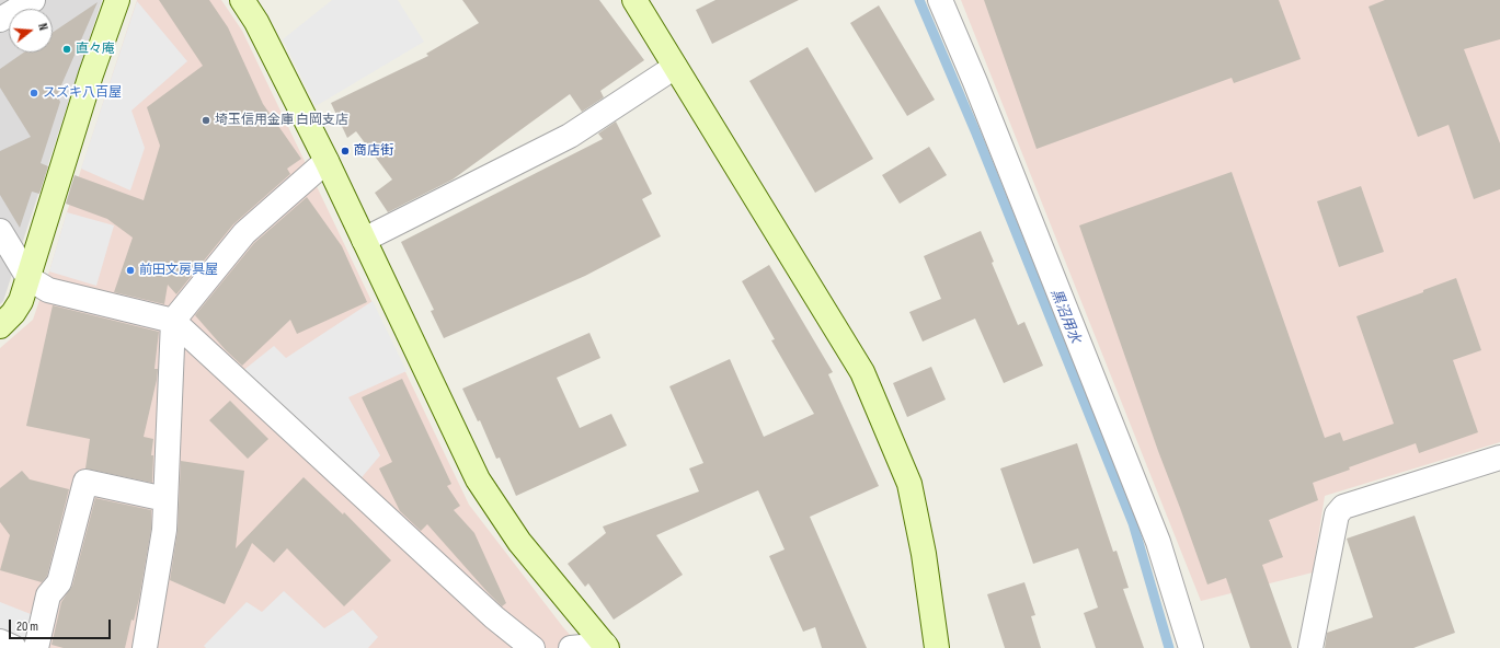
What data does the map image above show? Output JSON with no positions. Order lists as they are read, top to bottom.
{
  "water": ["黒沼用水"],
  "places": [
    "直々庵",
    "スズキ八百屋",
    "埼玉信用金庫 白岡支店",
    "商店街",
    "前田文房具屋"
  ],
  "scale_bar": "20 m",
  "north": "right"
}
